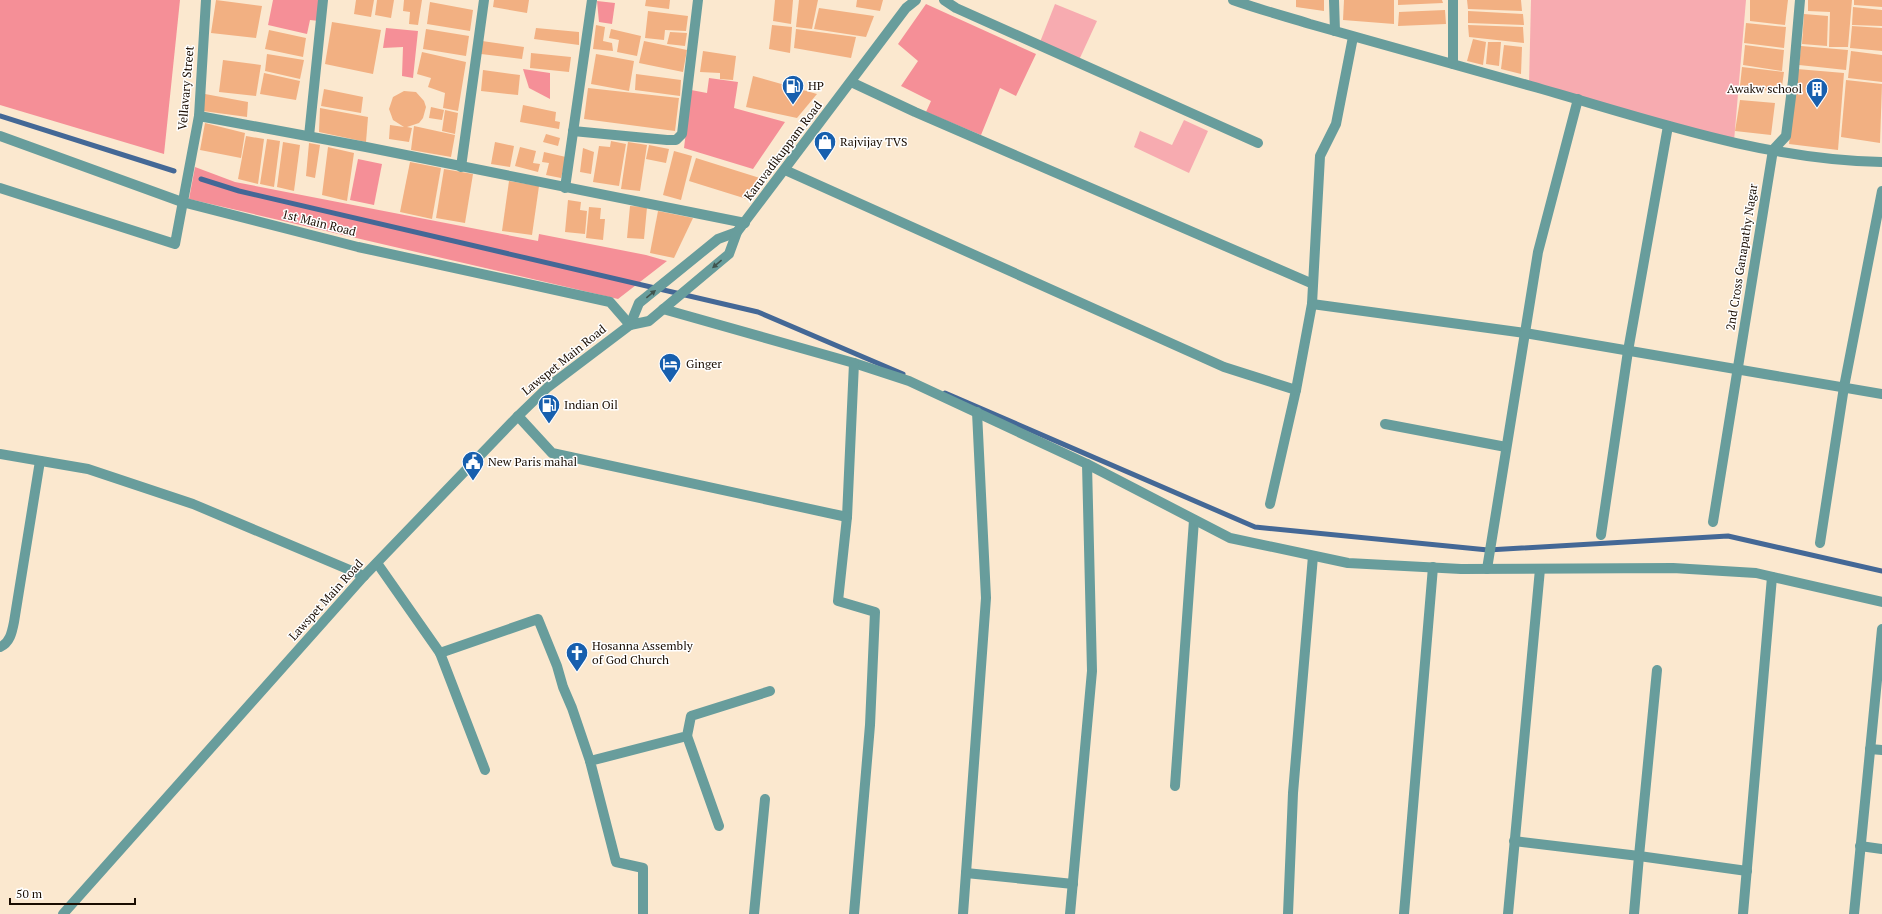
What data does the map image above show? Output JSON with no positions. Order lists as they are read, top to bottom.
{
  "streets": {
    "street": [
      "Vellavary Street",
      "Karuvadikuppam Road",
      "1st Main Road",
      "2nd Cross Ganapathy Nagar",
      "Lawspet Main Road"
    ]
  },
  "crossings": [
    ["Vellavary Street", "1st Main Road"],
    ["1st Main Road", "Lawspet Main Road"]
  ],
  "places": {
    "fuel station": ["HP", "Indian Oil"],
    "building": ["Awakw school"],
    "shop": ["Rajvijay TVS"],
    "hotel": ["Ginger"],
    "public building": ["New Paris mahal"],
    "church": ["Hosanna Assembly of God Church"]
  },
  "scale_bar": "50 m"
}
